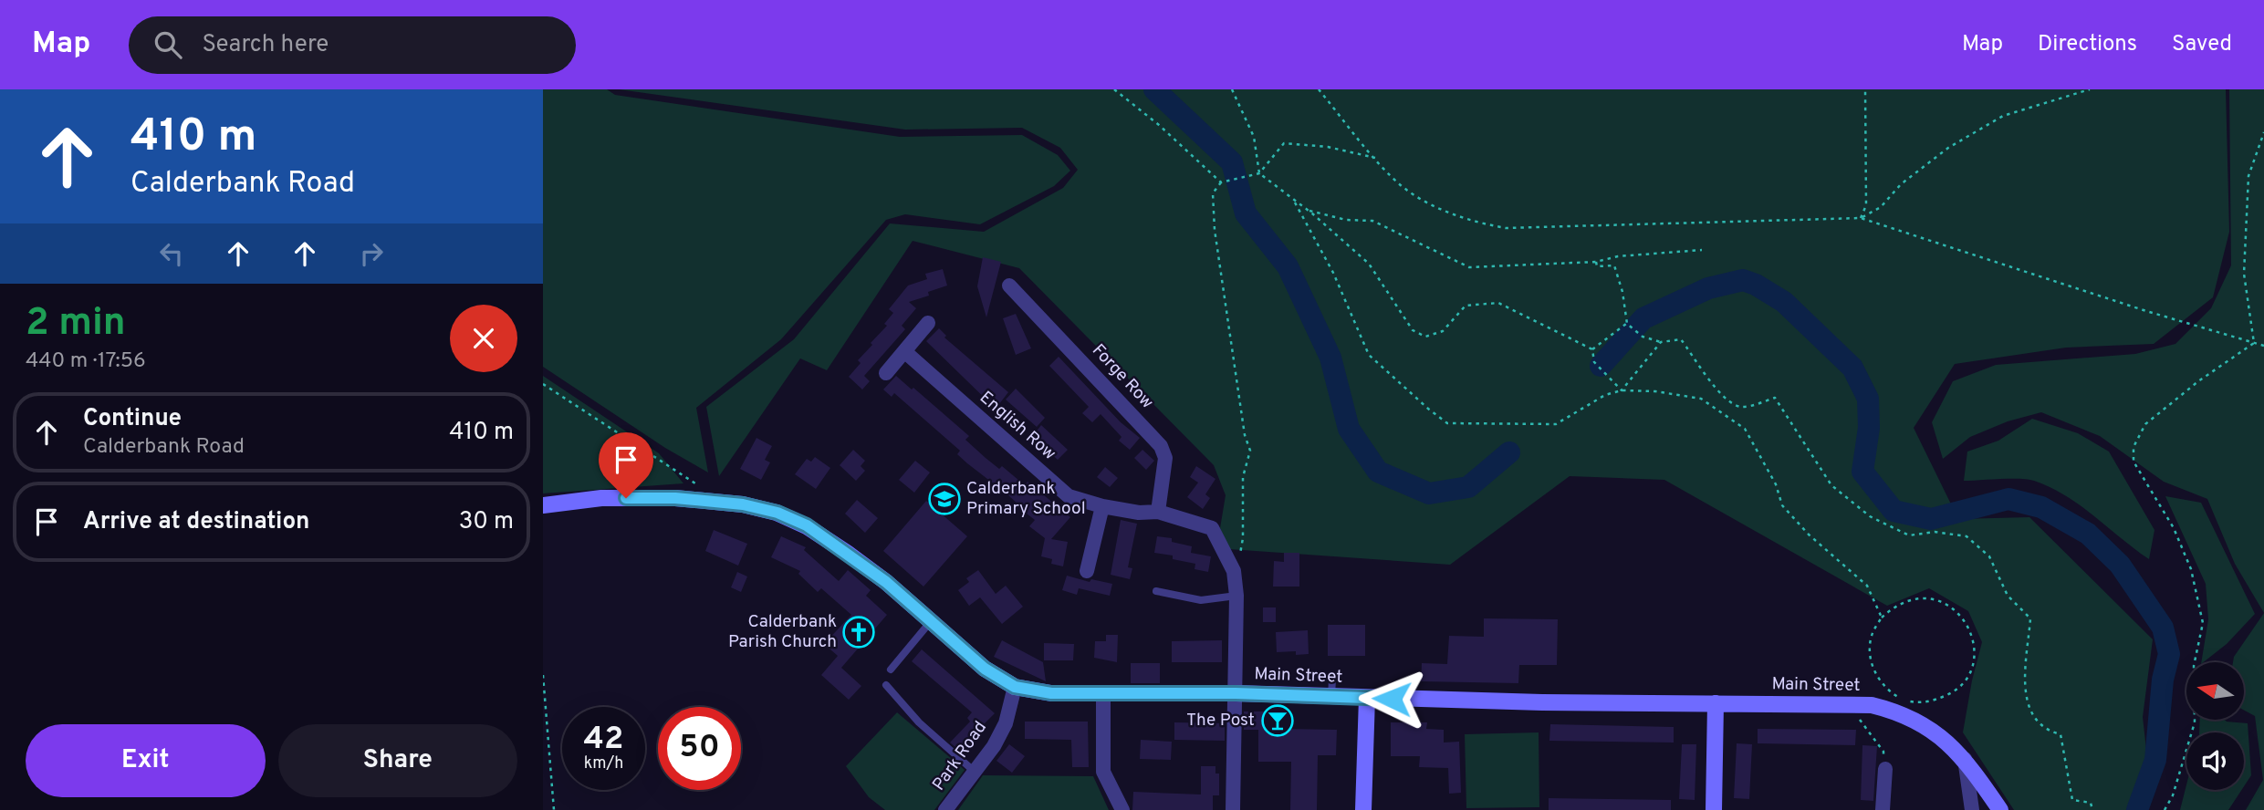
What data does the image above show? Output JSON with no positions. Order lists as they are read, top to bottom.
{
  "streets": {
    "main road": ["Main Street"],
    "street": ["Forge Row", "English Row", "Park Road"]
  },
  "crossings": [
    ["Forge Row", "English Row"],
    ["English Row", "Main Street"],
    ["Main Street", "Park Road"]
  ],
  "places": {
    "school or university": ["Calderbank Primary School"],
    "church": ["Calderbank Parish Church"],
    "bar": ["The Post"]
  },
  "north": "left",
  "page": {
    "header": "Map",
    "search": "Search here",
    "nav": ["Map", "Directions", "Saved"],
    "turn": ["410 m", "Calderbank Road"],
    "heading": ["2 min", "440 m · 17:56"],
    "list": [
      {
        "name": "Continue",
        "note": "Calderbank Road",
        "value": "410 m"
      },
      {
        "name": "Arrive at destination",
        "value": "30 m"
      }
    ],
    "speed": "42 km/h",
    "limit": "50",
    "buttons": ["Exit", "Share"]
  }
}
